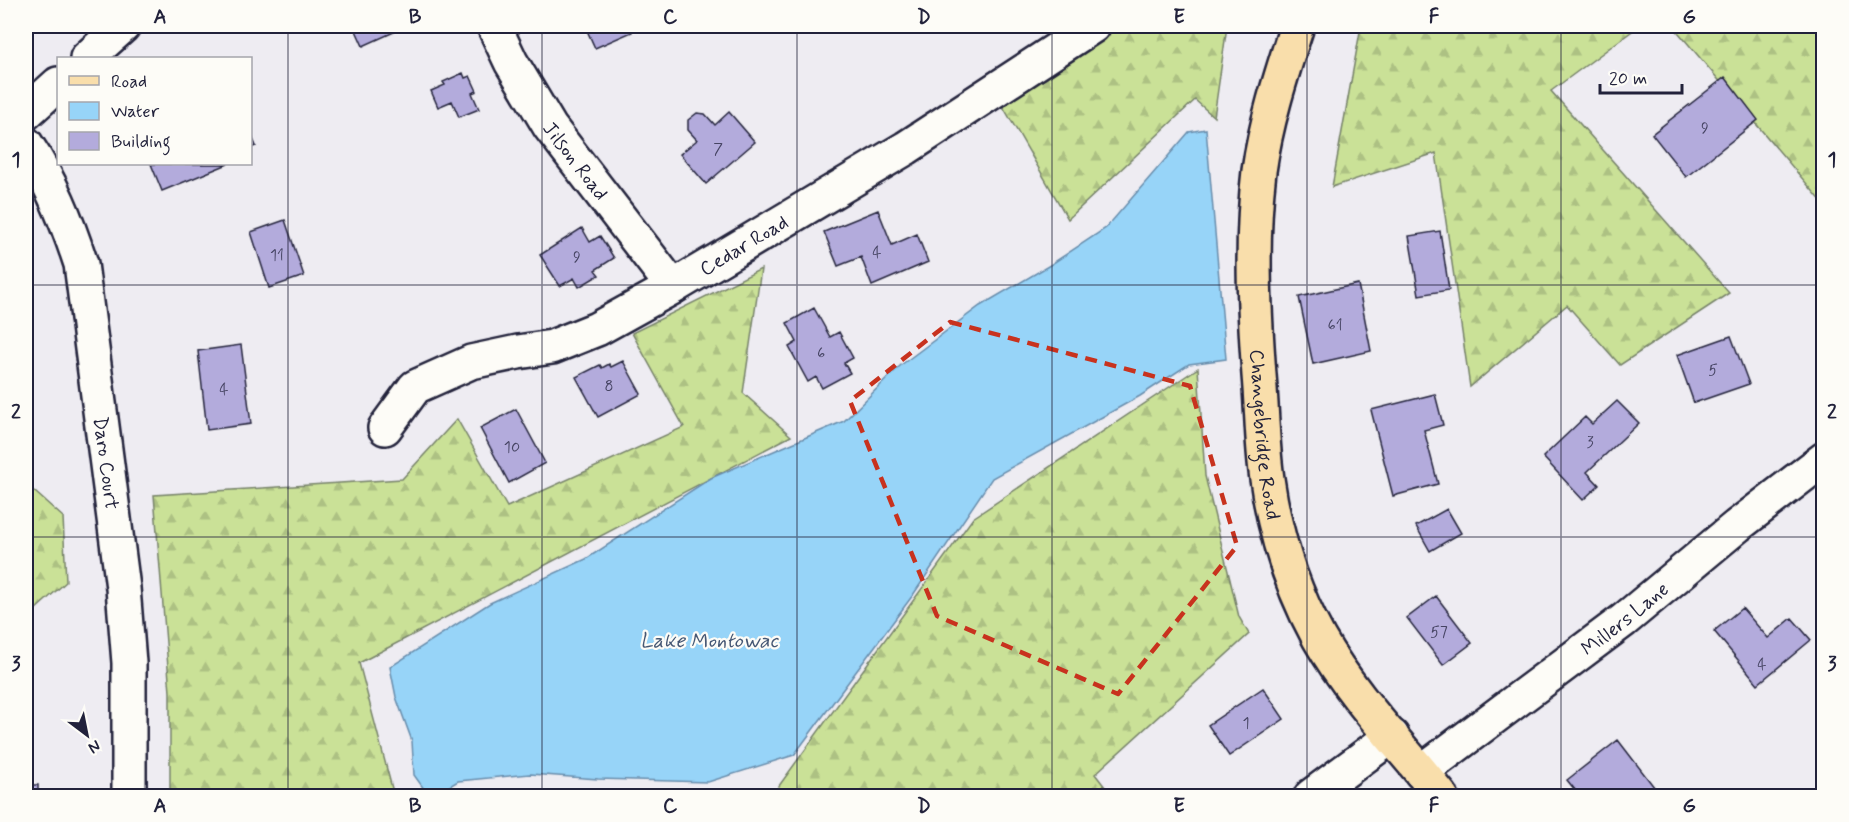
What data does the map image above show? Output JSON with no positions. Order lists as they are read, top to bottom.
{
  "streets": {
    "main road": ["Changebridge Road"],
    "street": [
      "Jilson Road",
      "Cedar Road",
      "Daro Court",
      "Millers Lane"
    ]
  },
  "crossings": [
    ["Jilson Road", "Cedar Road"],
    ["Changebridge Road", "Millers Lane"]
  ],
  "water": ["Lake Montowac"],
  "house_numbers": [
    "9",
    "7",
    "4",
    "11",
    "9",
    "61",
    "6",
    "5",
    "8",
    "4",
    "3",
    "10",
    "57",
    "4",
    "1"
  ],
  "legend": ["Road", "Water", "Building"],
  "scale_bar": "20 m",
  "north": "bottom right",
  "grid": {
    "columns": [
      "A",
      "B",
      "C",
      "D",
      "E",
      "F",
      "G"
    ],
    "rows": ["1", "2", "3"]
  }
}
